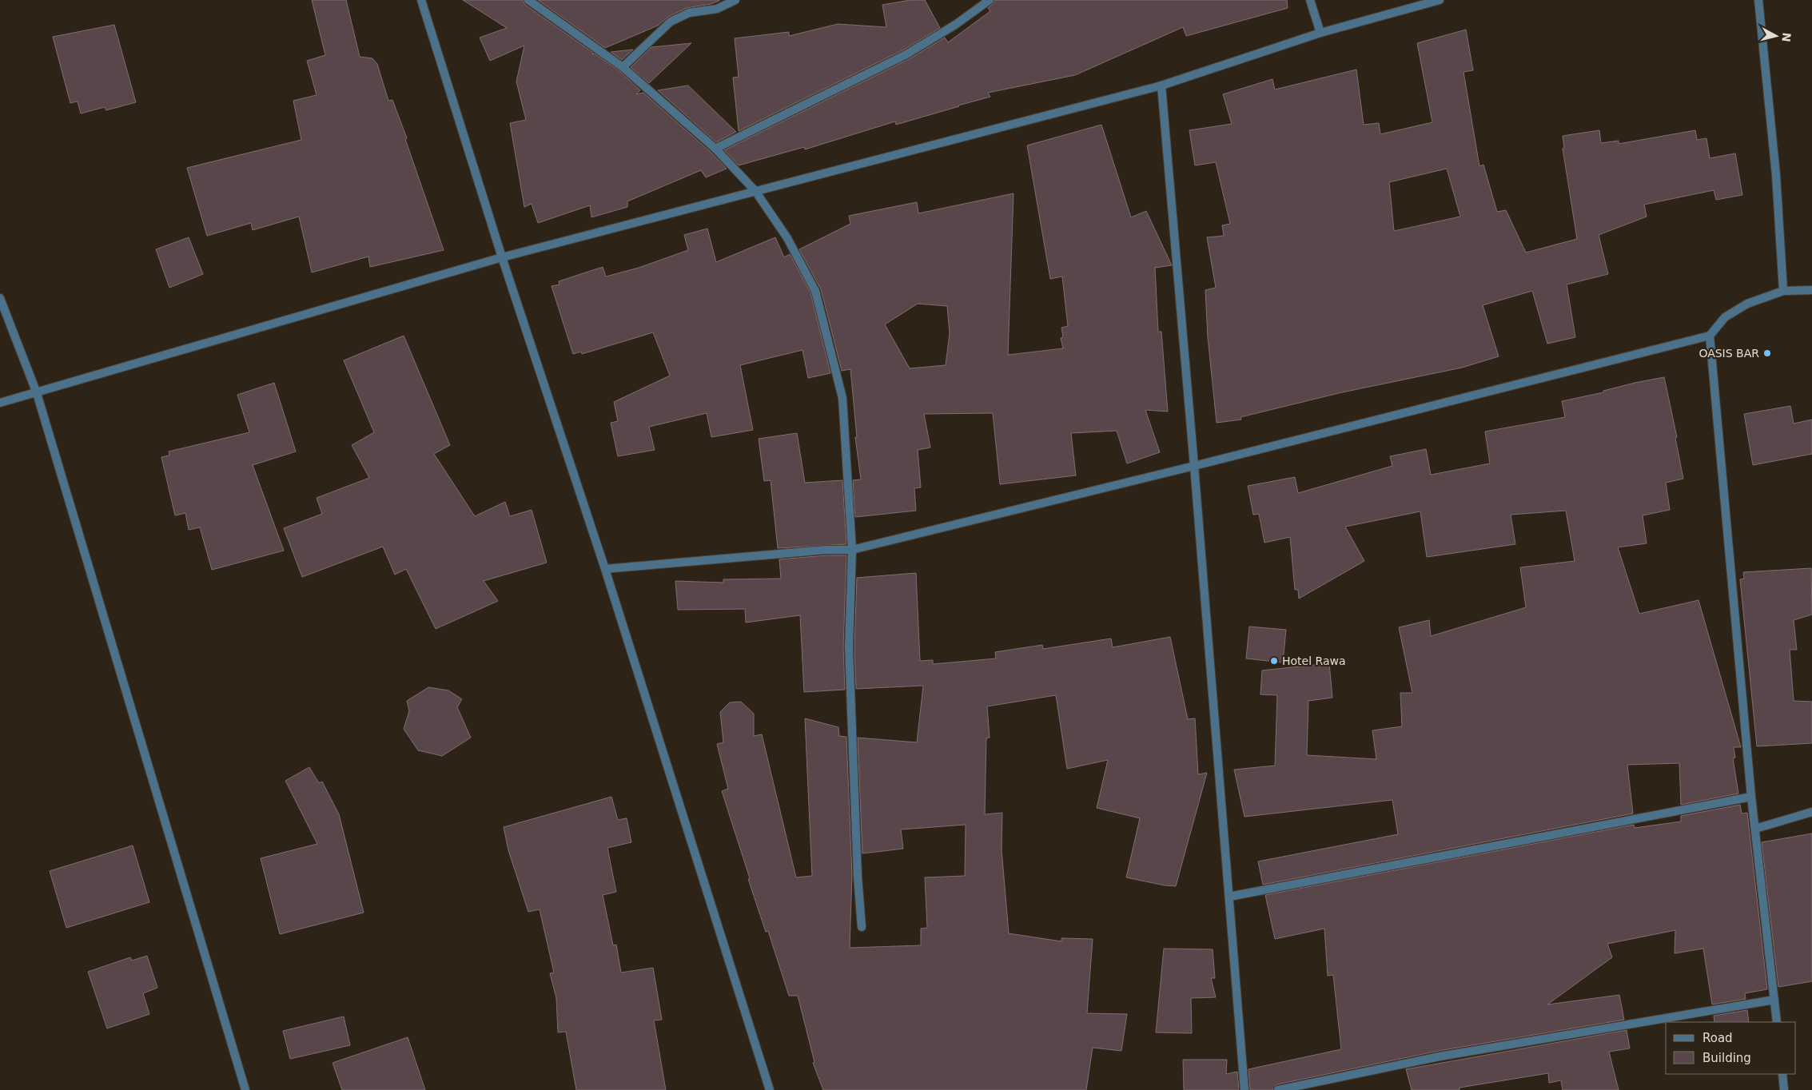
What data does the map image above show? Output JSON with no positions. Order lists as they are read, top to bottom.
{
  "places": ["OASIS BAR", "Hotel Rawa"],
  "legend": ["Road", "Building"],
  "north": "right"
}
